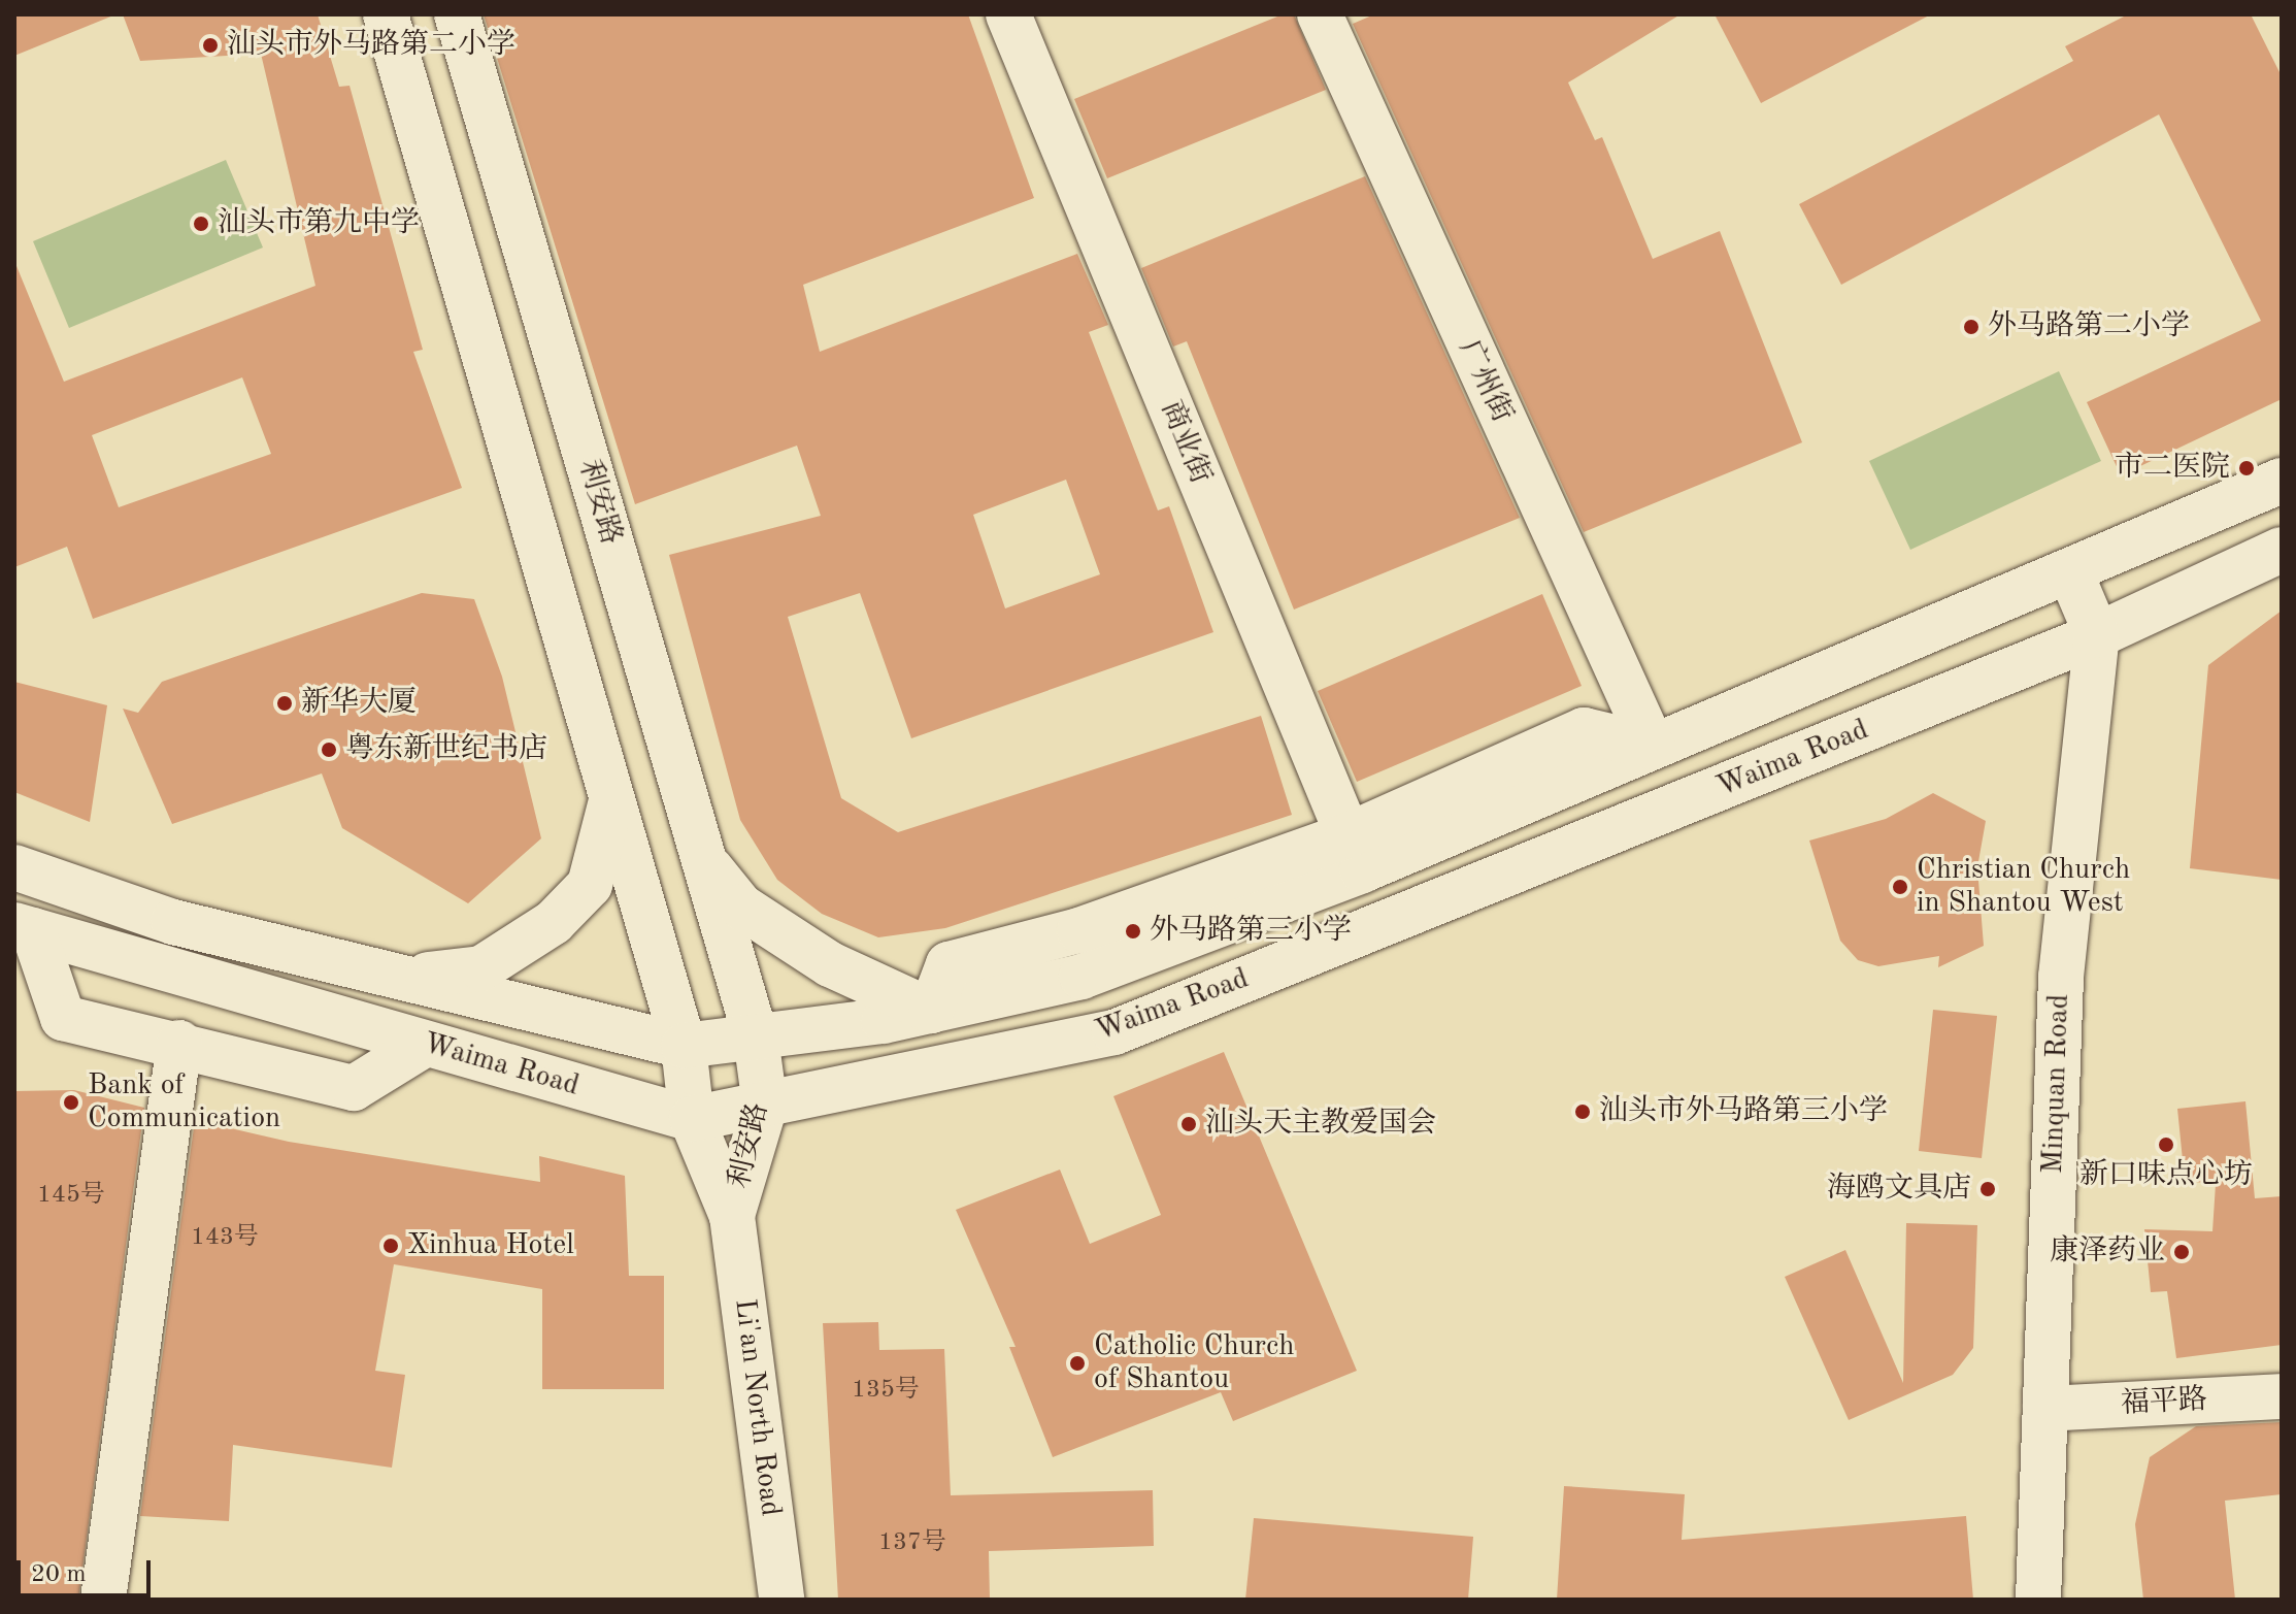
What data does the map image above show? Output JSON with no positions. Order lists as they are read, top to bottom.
{
  "streets": {
    "street": [
      "广州街",
      "商业街",
      "利安路",
      "Waima Road",
      "Minquan Road",
      "福平路",
      "Li'an North Road"
    ]
  },
  "crossings": [
    ["广州街", "Waima Road"],
    ["商业街", "Waima Road"],
    ["利安路", "Waima Road"],
    ["利安路", "Li'an North Road"],
    ["Waima Road", "Minquan Road"],
    ["Minquan Road", "福平路"]
  ],
  "places": [
    "汕头市外马路第二小学",
    "汕头市第九中学",
    "外马路第二小学",
    "市二医院",
    "新华大厦",
    "粤东新世纪书店",
    "Christian Church in Shantou West",
    "外马路第三小学",
    "Bank of Communication",
    "汕头市外马路第三小学",
    "汕头天主教爱国会",
    "新口味点心坊",
    "海鸥文具店",
    "Xinhua Hotel",
    "康泽药业",
    "Catholic Church of Shantou"
  ],
  "house_numbers": [
    "145号",
    "143号",
    "135号",
    "137号"
  ],
  "scale_bar": "20 m"
}
